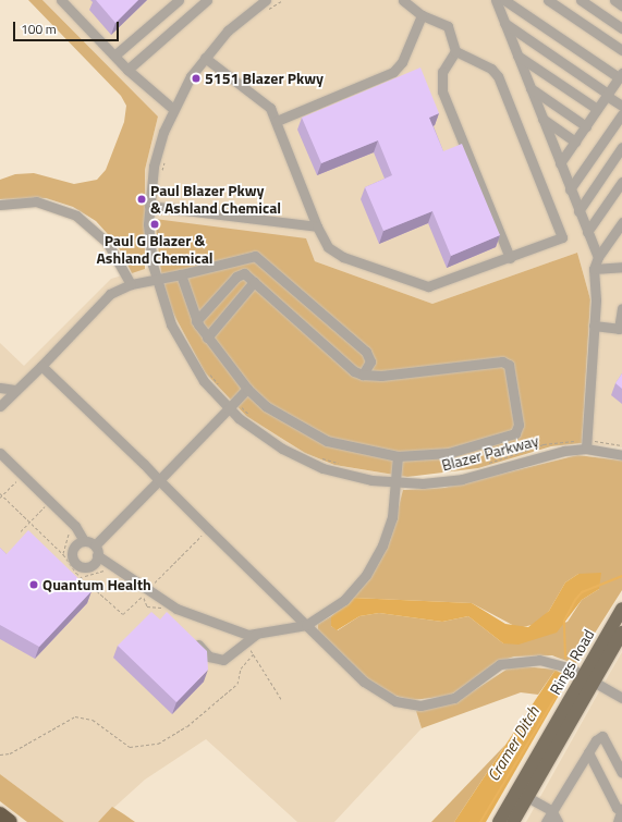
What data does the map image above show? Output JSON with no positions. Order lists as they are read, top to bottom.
{
  "streets": {
    "main road": ["Rings Road"],
    "street": ["Blazer Parkway"]
  },
  "water": ["Cramer Ditch"],
  "places": [
    "5151 Blazer Pkwy",
    "Paul Blazer Pkwy & Ashland Chemical",
    "Paul G Blazer & Ashland Chemical",
    "Quantum Health"
  ],
  "scale_bar": "100 m"
}
